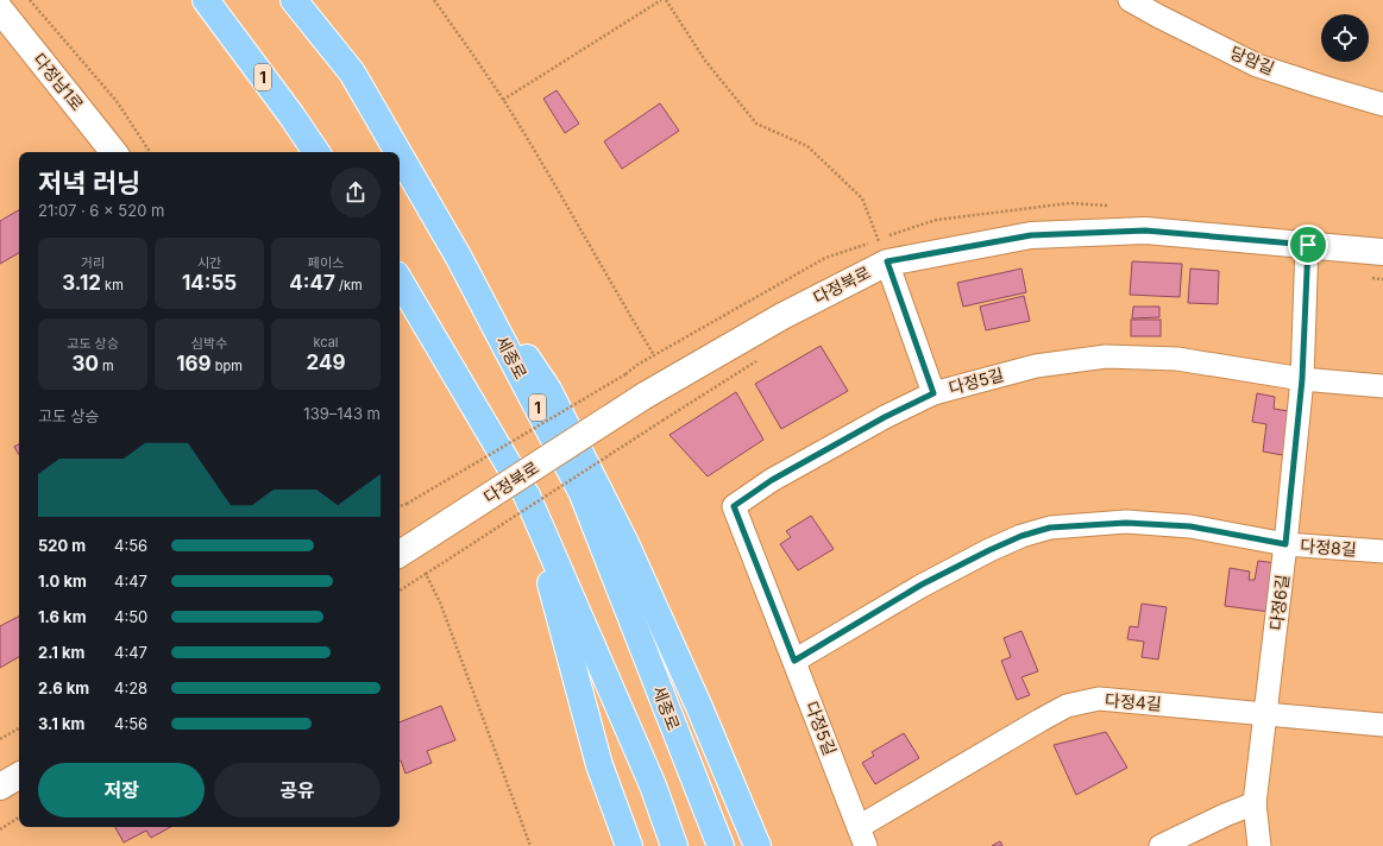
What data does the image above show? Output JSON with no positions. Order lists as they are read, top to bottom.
{
  "streets": {
    "highway": ["1", "세종로"],
    "street": [
      "당암길",
      "다정남1로",
      "다정북로",
      "다정5길",
      "다정8길",
      "다정6길",
      "다정4길"
    ]
  },
  "crossings": [
    ["다정북로", "다정6길"],
    ["다정5길", "다정8길"],
    ["다정5길", "다정6길"],
    ["다정5길", "다정4길"],
    ["다정8길", "다정6길"],
    ["다정6길", "다정4길"]
  ],
  "page": {
    "heading": ["저녁 러닝", "21:07 · 6 × 520 m"],
    "stats": [
      ["거리", "3.12 km"],
      ["시간", "14:55"],
      ["페이스", "4:47 /km"],
      ["고도 상승", "30 m"],
      ["심박수", "169 bpm"],
      ["kcal", "249"]
    ],
    "chart": ["고도 상승", "139–143 m"],
    "list": [
      {
        "name": "520 m",
        "note": "4:56"
      },
      {
        "name": "1.0 km",
        "note": "4:47"
      },
      {
        "name": "1.6 km",
        "note": "4:50"
      },
      {
        "name": "2.1 km",
        "note": "4:47"
      },
      {
        "name": "2.6 km",
        "note": "4:28"
      },
      {
        "name": "3.1 km",
        "note": "4:56"
      }
    ],
    "buttons": ["저장", "공유"]
  }
}
